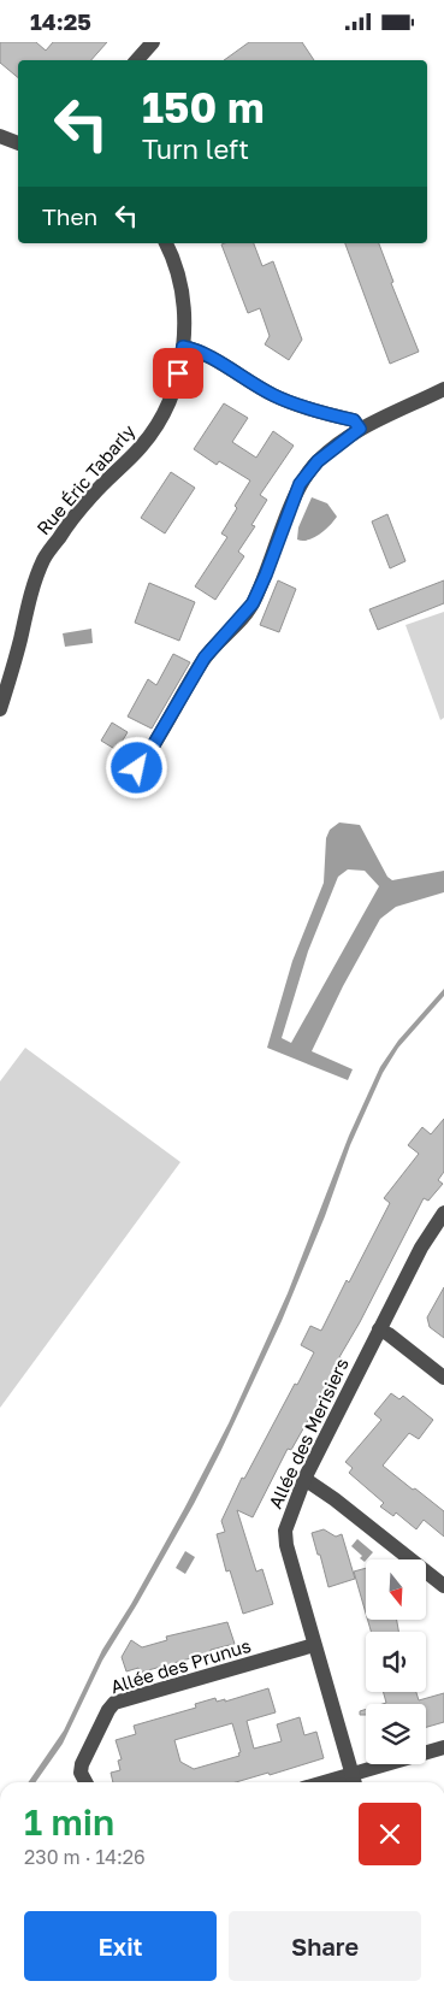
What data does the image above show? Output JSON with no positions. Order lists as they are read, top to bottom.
{
  "streets": {
    "street": ["Rue Éric Tabarly", "Allée des Merisiers", "Allée des Prunus"]
  },
  "crossings": [
    ["Allée des Merisiers", "Allée des Prunus"]
  ],
  "north": "bottom",
  "page": {
    "status": "14:25",
    "turn": ["150 m", "Turn left"],
    "then": "Then",
    "heading": ["1 min", "230 m · 14:26"],
    "buttons": ["Exit", "Share"]
  }
}
